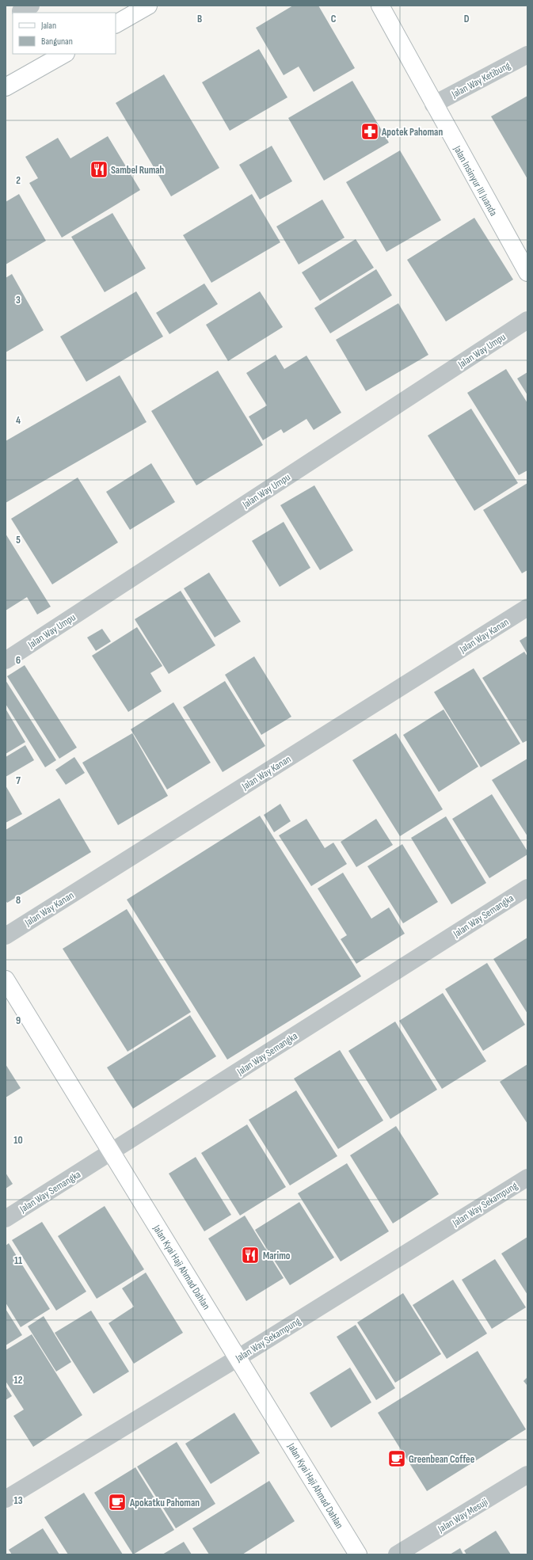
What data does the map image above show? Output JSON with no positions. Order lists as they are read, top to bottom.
{
  "streets": {
    "main road": ["Jalan Insinyur III Juanda", "Jalan Kyai Haji Ahmad Dahlan"],
    "street": [
      "Jalan Way Ketibung",
      "Jalan Way Umpu",
      "Jalan Way Kanan",
      "Jalan Way Semangka",
      "Jalan Way Sekampung",
      "Jalan Way Mesuji"
    ]
  },
  "crossings": [
    ["Jalan Way Ketibung", "Jalan Insinyur III Juanda"],
    ["Jalan Way Semangka", "Jalan Kyai Haji Ahmad Dahlan"],
    ["Jalan Way Sekampung", "Jalan Kyai Haji Ahmad Dahlan"]
  ],
  "places": {
    "pharmacy": ["Apotek Pahoman"],
    "restaurant": ["Sambel Rumah", "Marimo"],
    "cafe": ["Greenbean Coffee", "Apokatku Pahoman"]
  },
  "legend": ["Jalan", "Bangunan"],
  "grid": {
    "columns": ["B", "C", "D"],
    "rows": [
      "2",
      "3",
      "4",
      "5",
      "6",
      "7",
      "8",
      "9",
      "10",
      "11",
      "12",
      "13"
    ]
  }
}
